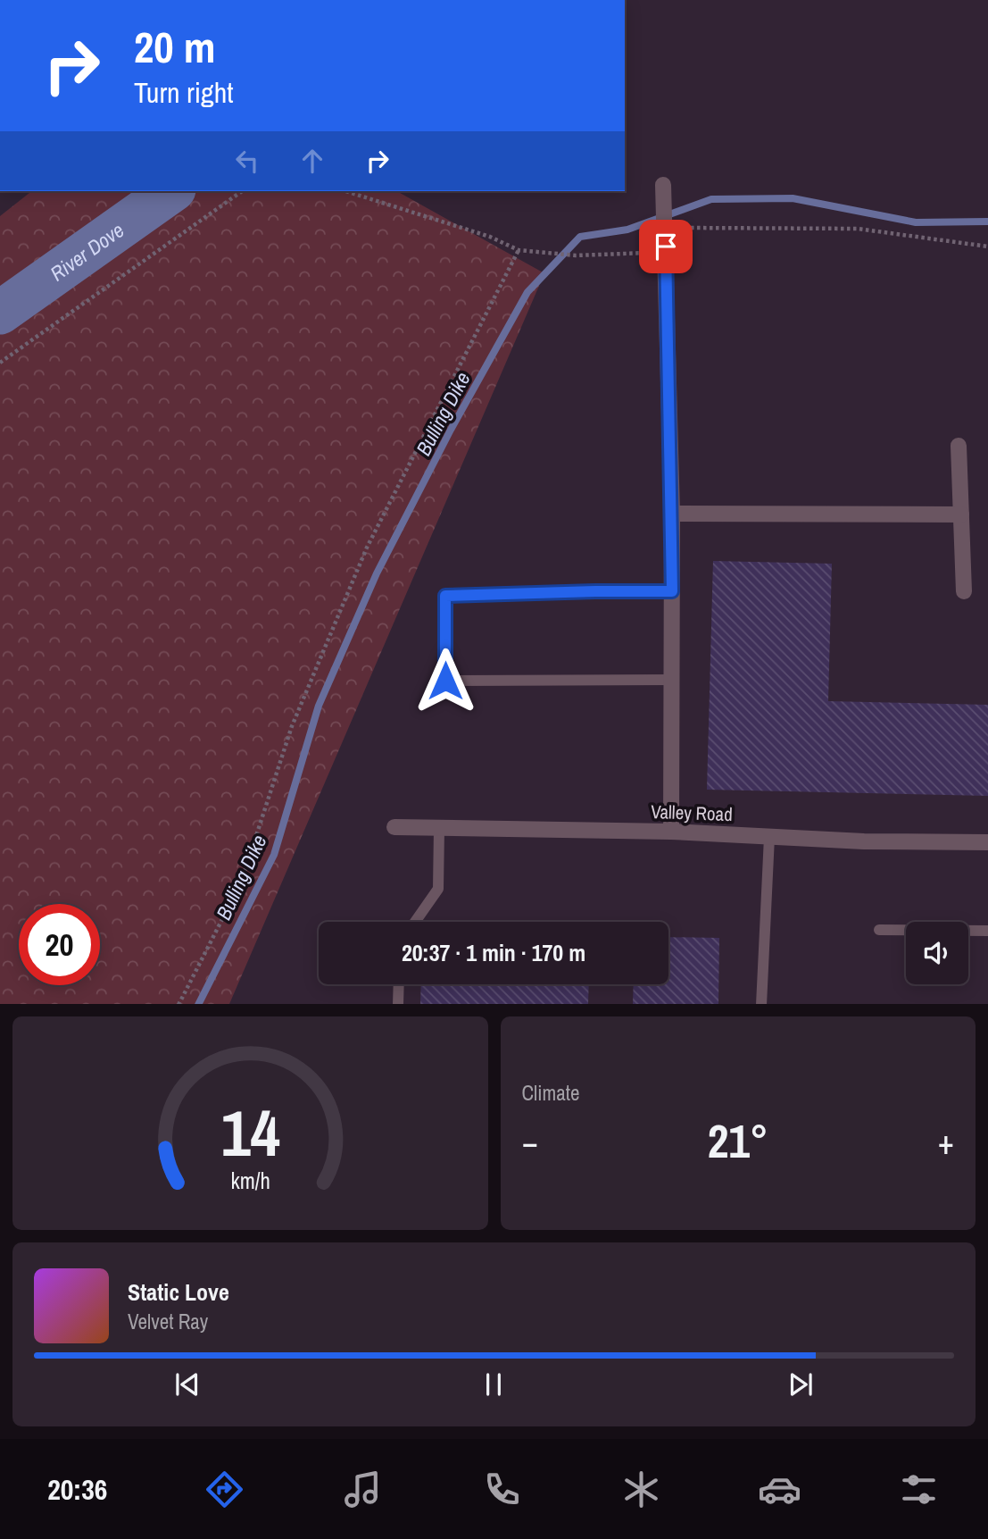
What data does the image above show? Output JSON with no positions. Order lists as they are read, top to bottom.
{
  "streets": {
    "street": ["Valley Road"]
  },
  "water": ["River Dove", "Bulling Dike"],
  "page": {
    "turn": ["20 m", "Turn right"],
    "limit": "20",
    "trip": "20:37 · 1 min · 170 m",
    "tile": "Climate",
    "heat": ["−", "21°", "+"],
    "song": ["Static Love", "Velvet Ray"],
    "tabs": "20:36",
    "gauge": ["14", "km/h"]
  }
}
